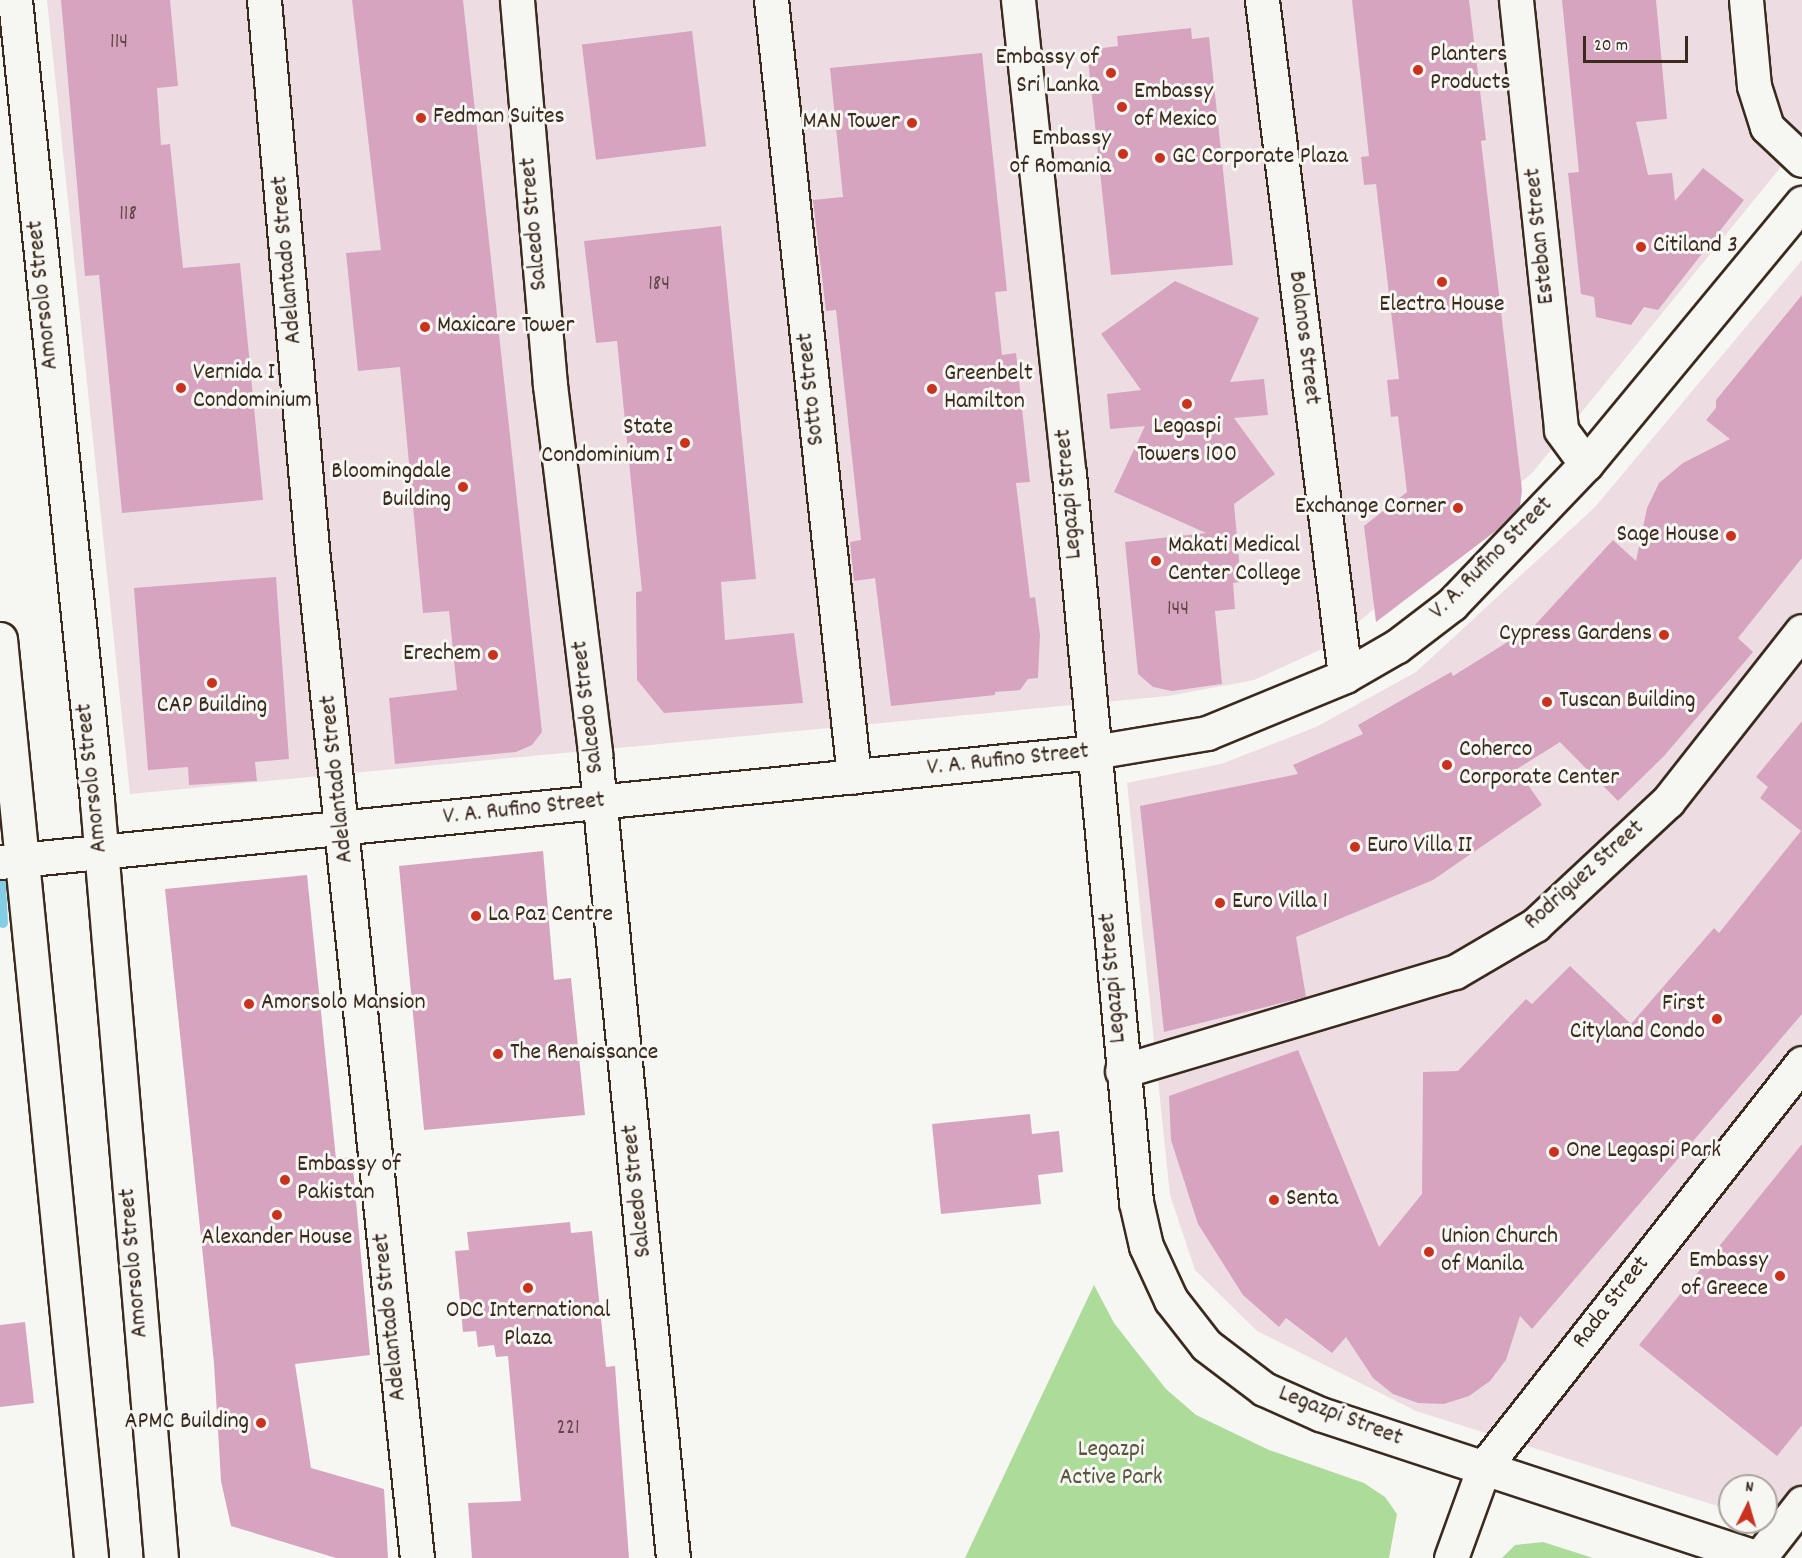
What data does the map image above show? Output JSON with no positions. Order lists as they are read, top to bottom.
{
  "streets": {
    "street": [
      "Salcedo Street",
      "Esteban Street",
      "Adelantado Street",
      "Amorsolo Street",
      "Bolanos Street",
      "Sotto Street",
      "Legazpi Street",
      "V. A. Rufino Street",
      "Rodriguez Street",
      "Rada Street"
    ]
  },
  "crossings": [
    ["Salcedo Street", "V. A. Rufino Street"],
    ["Esteban Street", "V. A. Rufino Street"],
    ["Adelantado Street", "V. A. Rufino Street"],
    ["Amorsolo Street", "V. A. Rufino Street"],
    ["Bolanos Street", "V. A. Rufino Street"],
    ["Sotto Street", "V. A. Rufino Street"],
    ["Legazpi Street", "V. A. Rufino Street"],
    ["Legazpi Street", "Rodriguez Street"],
    ["Legazpi Street", "Rada Street"]
  ],
  "parks": ["Legazpi Active Park"],
  "places": [
    "Planters Products",
    "Embassy of Sri Lanka",
    "Embassy of Mexico",
    "Fedman Suites",
    "MAN Tower",
    "Embassy of Romania",
    "GC Corporate Plaza",
    "Citiland 3",
    "Electra House",
    "Maxicare Tower",
    "Vernida I Condominium",
    "Greenbelt Hamilton",
    "Legaspi Towers 100",
    "State Condominium I",
    "Bloomingdale Building",
    "Exchange Corner",
    "Sage House",
    "Makati Medical Center College",
    "Cypress Gardens",
    "Erechem",
    "CAP Building",
    "Tuscan Building",
    "Coherco Corporate Center",
    "Euro Villa II",
    "Euro Villa 1",
    "La Paz Centre",
    "Amorsolo Mansion",
    "First Cityland Condo",
    "The Renaissance",
    "One Legaspi Park",
    "Embassy of Pakistan",
    "Senta",
    "Alexander House",
    "Union Church of Manila",
    "Embassy of Greece",
    "ODC International Plaza",
    "APMC Building"
  ],
  "house_numbers": [
    "114",
    "118",
    "184",
    "144",
    "221"
  ],
  "scale_bar": "20 m",
  "north": "top"
}
